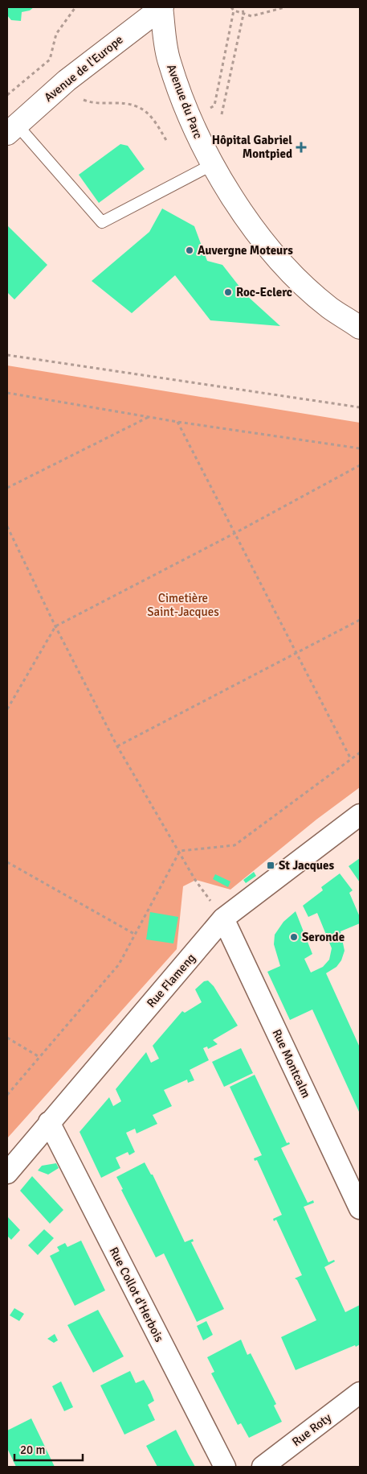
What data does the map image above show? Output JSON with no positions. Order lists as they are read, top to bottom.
{
  "streets": {
    "main road": ["Avenue de l'Europe", "Avenue du Parc"],
    "street": [
      "Rue Flameng",
      "Rue Montcalm",
      "Rue Collot d'Herbois",
      "Rue Roty"
    ]
  },
  "crossings": [
    ["Avenue de l'Europe", "Avenue du Parc"],
    ["Rue Flameng", "Rue Montcalm"],
    ["Rue Flameng", "Rue Collot d'Herbois"]
  ],
  "parks": ["Cimetière Saint-Jacques"],
  "places": {
    "health": ["Hôpital Gabriel Montpied"],
    "other": ["Auvergne Moteurs", "Roc-Eclerc", "Seronde"],
    "transit": ["St Jacques"]
  },
  "scale_bar": "20 m"
}
